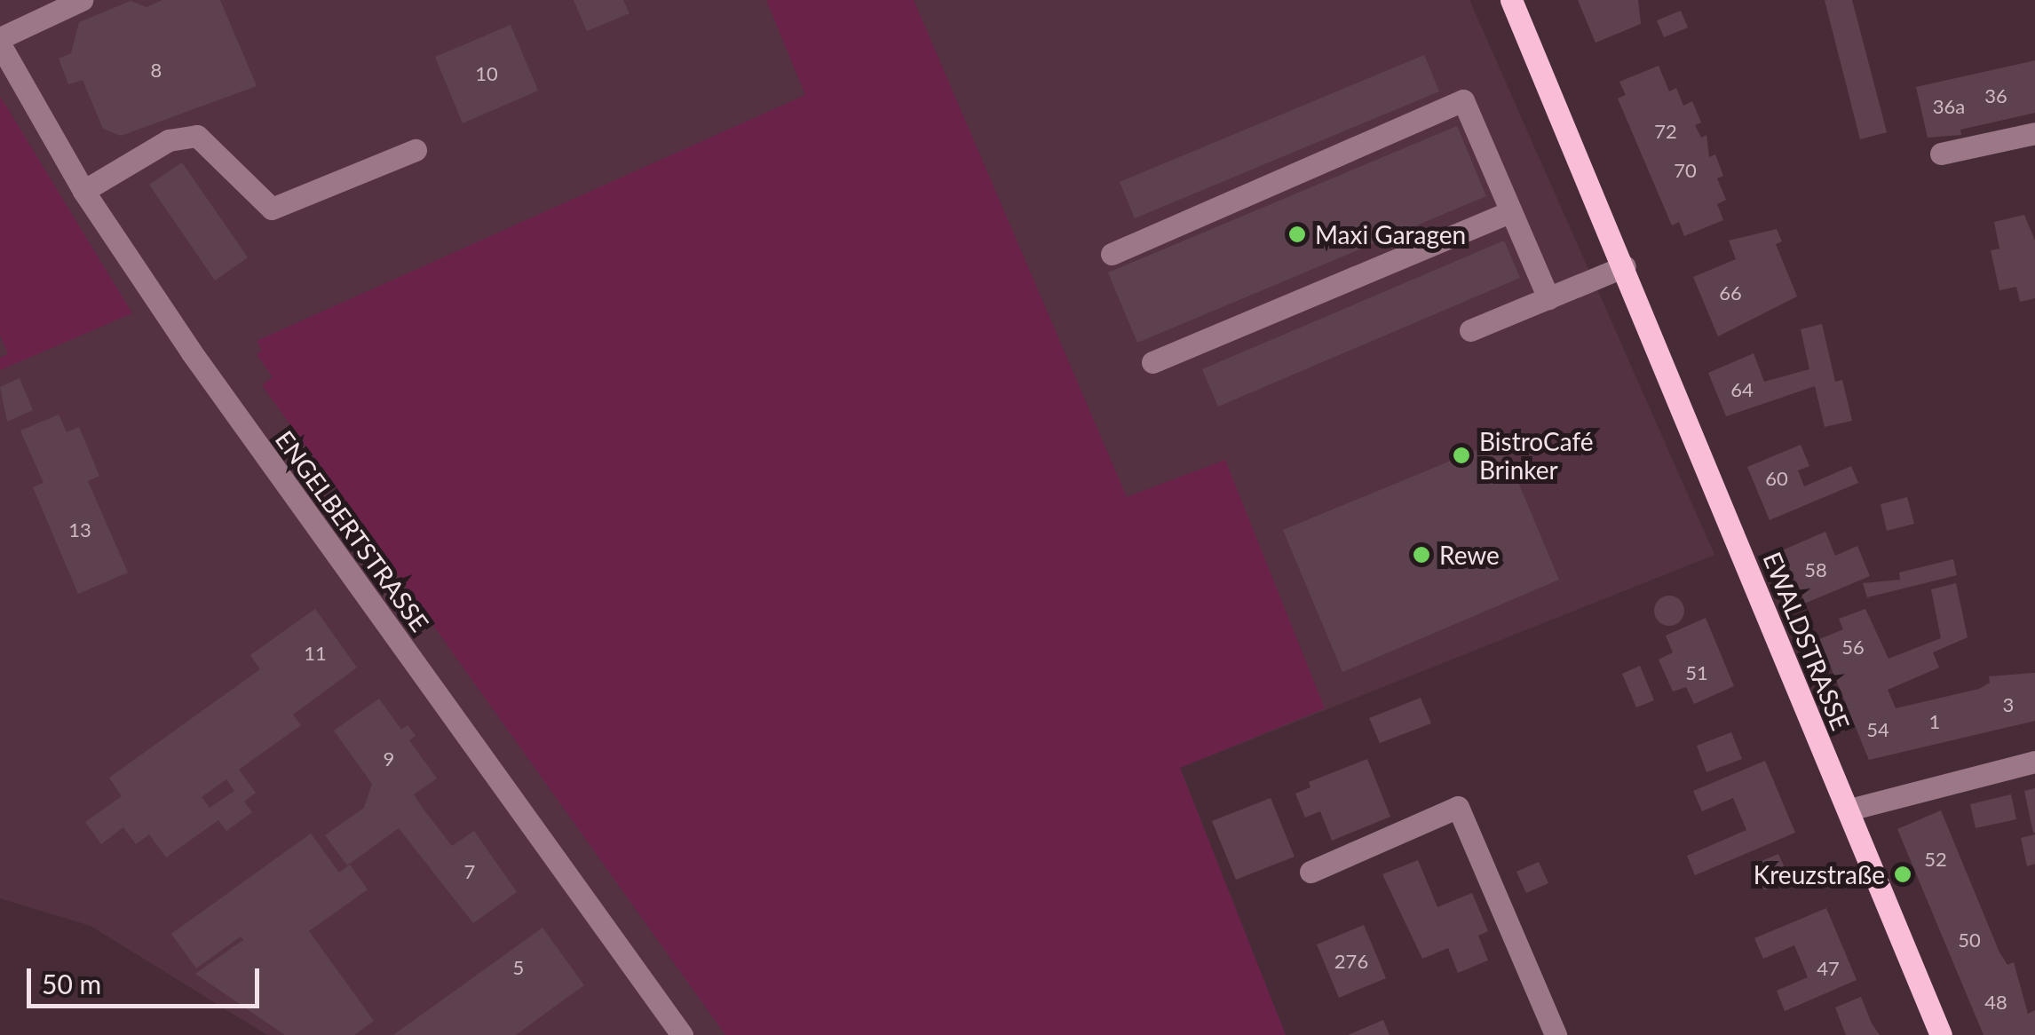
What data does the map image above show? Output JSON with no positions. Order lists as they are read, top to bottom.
{
  "streets": {
    "main road": ["EWALDSTRASSE"],
    "street": ["ENGELBERTSTRASSE"]
  },
  "places": [
    "Maxi Garagen",
    "BistroCafé Brinker",
    "Rewe",
    "Kreuzstraße"
  ],
  "house_numbers": [
    "8",
    "10",
    "36",
    "36a",
    "72",
    "70",
    "66",
    "64",
    "60",
    "13",
    "58",
    "56",
    "11",
    "51",
    "3",
    "1",
    "54",
    "9",
    "52",
    "7",
    "50",
    "276",
    "5",
    "47",
    "48"
  ],
  "scale_bar": "50 m"
}
